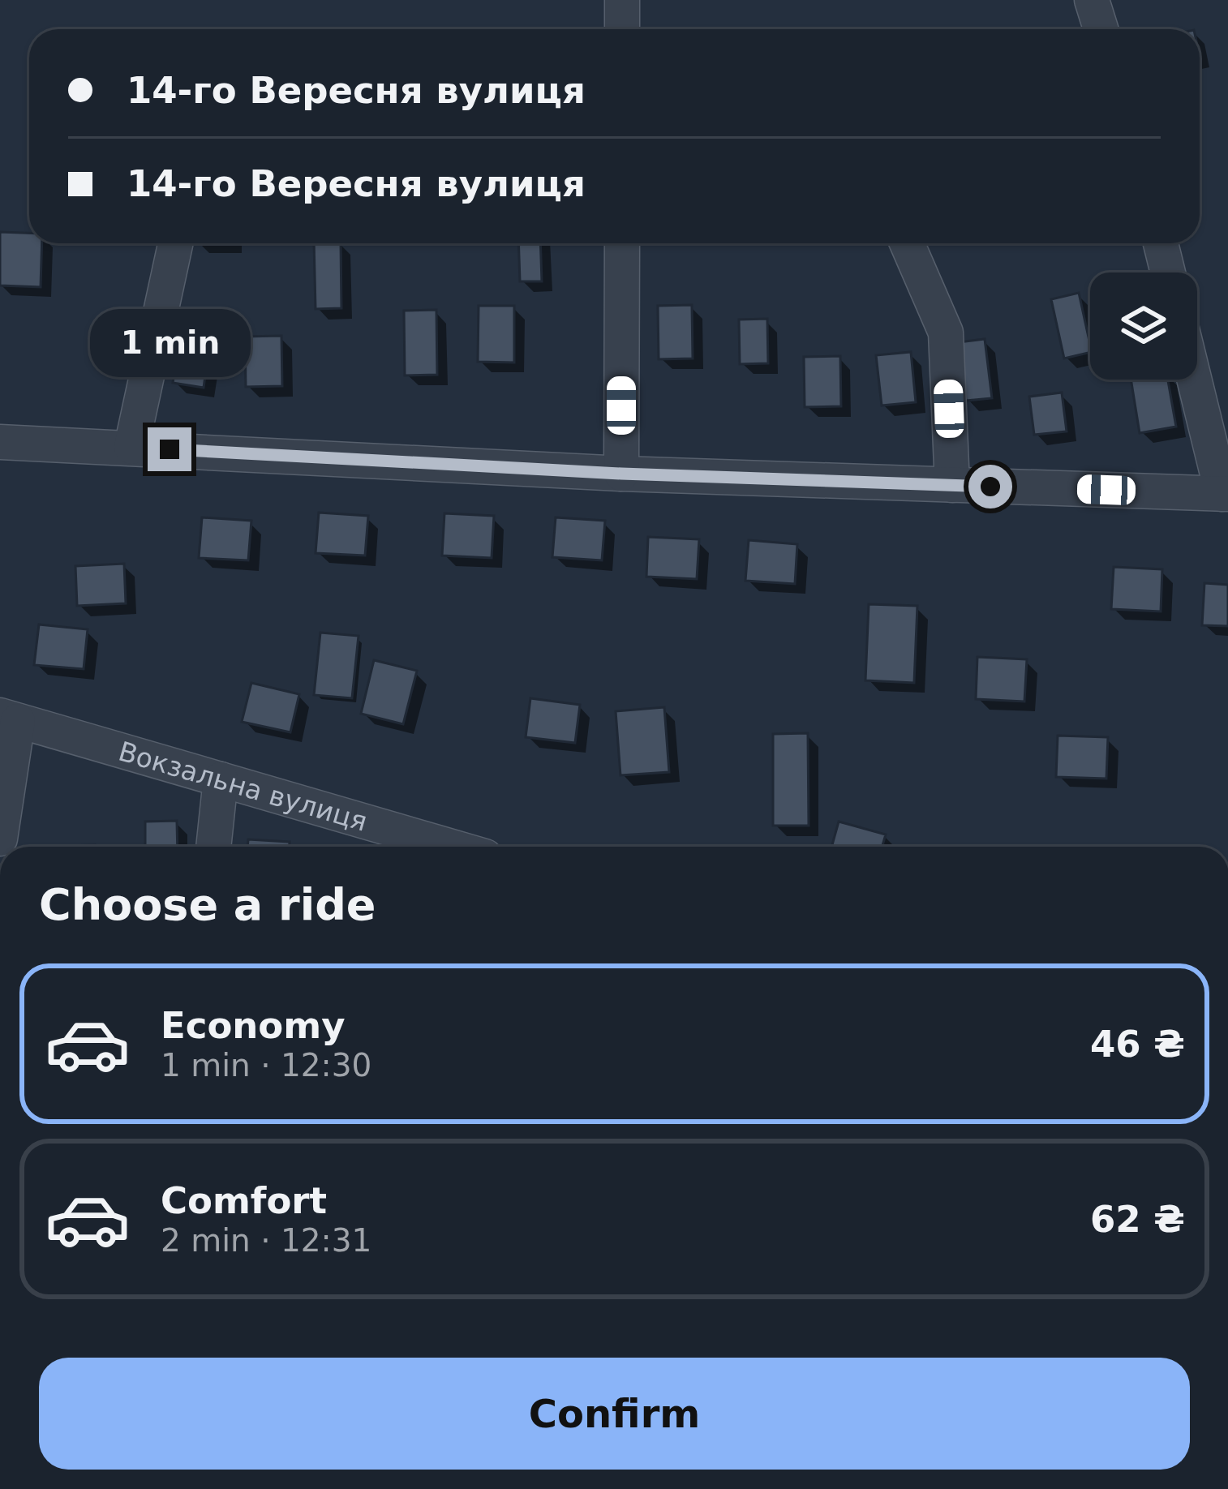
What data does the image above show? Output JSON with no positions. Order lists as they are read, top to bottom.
{
  "streets": {
    "street": ["Вокзальна вулиця"]
  },
  "page": {
    "banner": ["14-го Вересня вулиця", "14-го Вересня вулиця"],
    "bubble": "1 min",
    "heading": "Choose a ride",
    "list": [
      {
        "name": "Economy",
        "note": "1 min · 12:30",
        "value": "46 ₴"
      },
      {
        "name": "Comfort",
        "note": "2 min · 12:31",
        "value": "62 ₴"
      }
    ],
    "buttons": "Confirm"
  }
}
